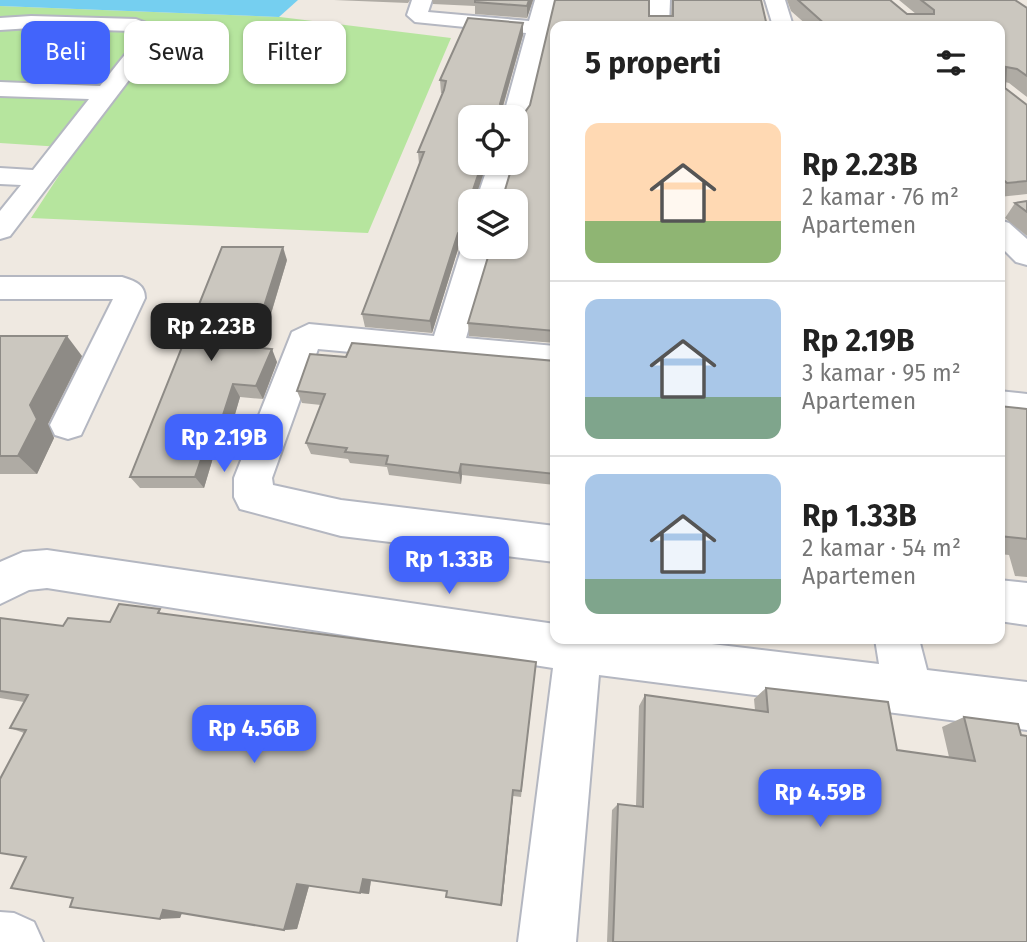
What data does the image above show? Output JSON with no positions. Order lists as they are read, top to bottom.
{
  "page": {
    "chip": ["Beli", "Sewa", "Filter"],
    "heading": "5 properti",
    "list": [
      {
        "name": "Rp 2.23B",
        "note": "2 kamar · 76 m² · Apartemen"
      },
      {
        "name": "Rp 2.19B",
        "note": "3 kamar · 95 m² · Apartemen"
      },
      {
        "name": "Rp 1.33B",
        "note": "2 kamar · 54 m² · Apartemen"
      }
    ],
    "price": [
      "Rp 2.23B",
      "Rp 2.19B",
      "Rp 1.33B",
      "Rp 4.56B",
      "Rp 4.59B"
    ]
  }
}
